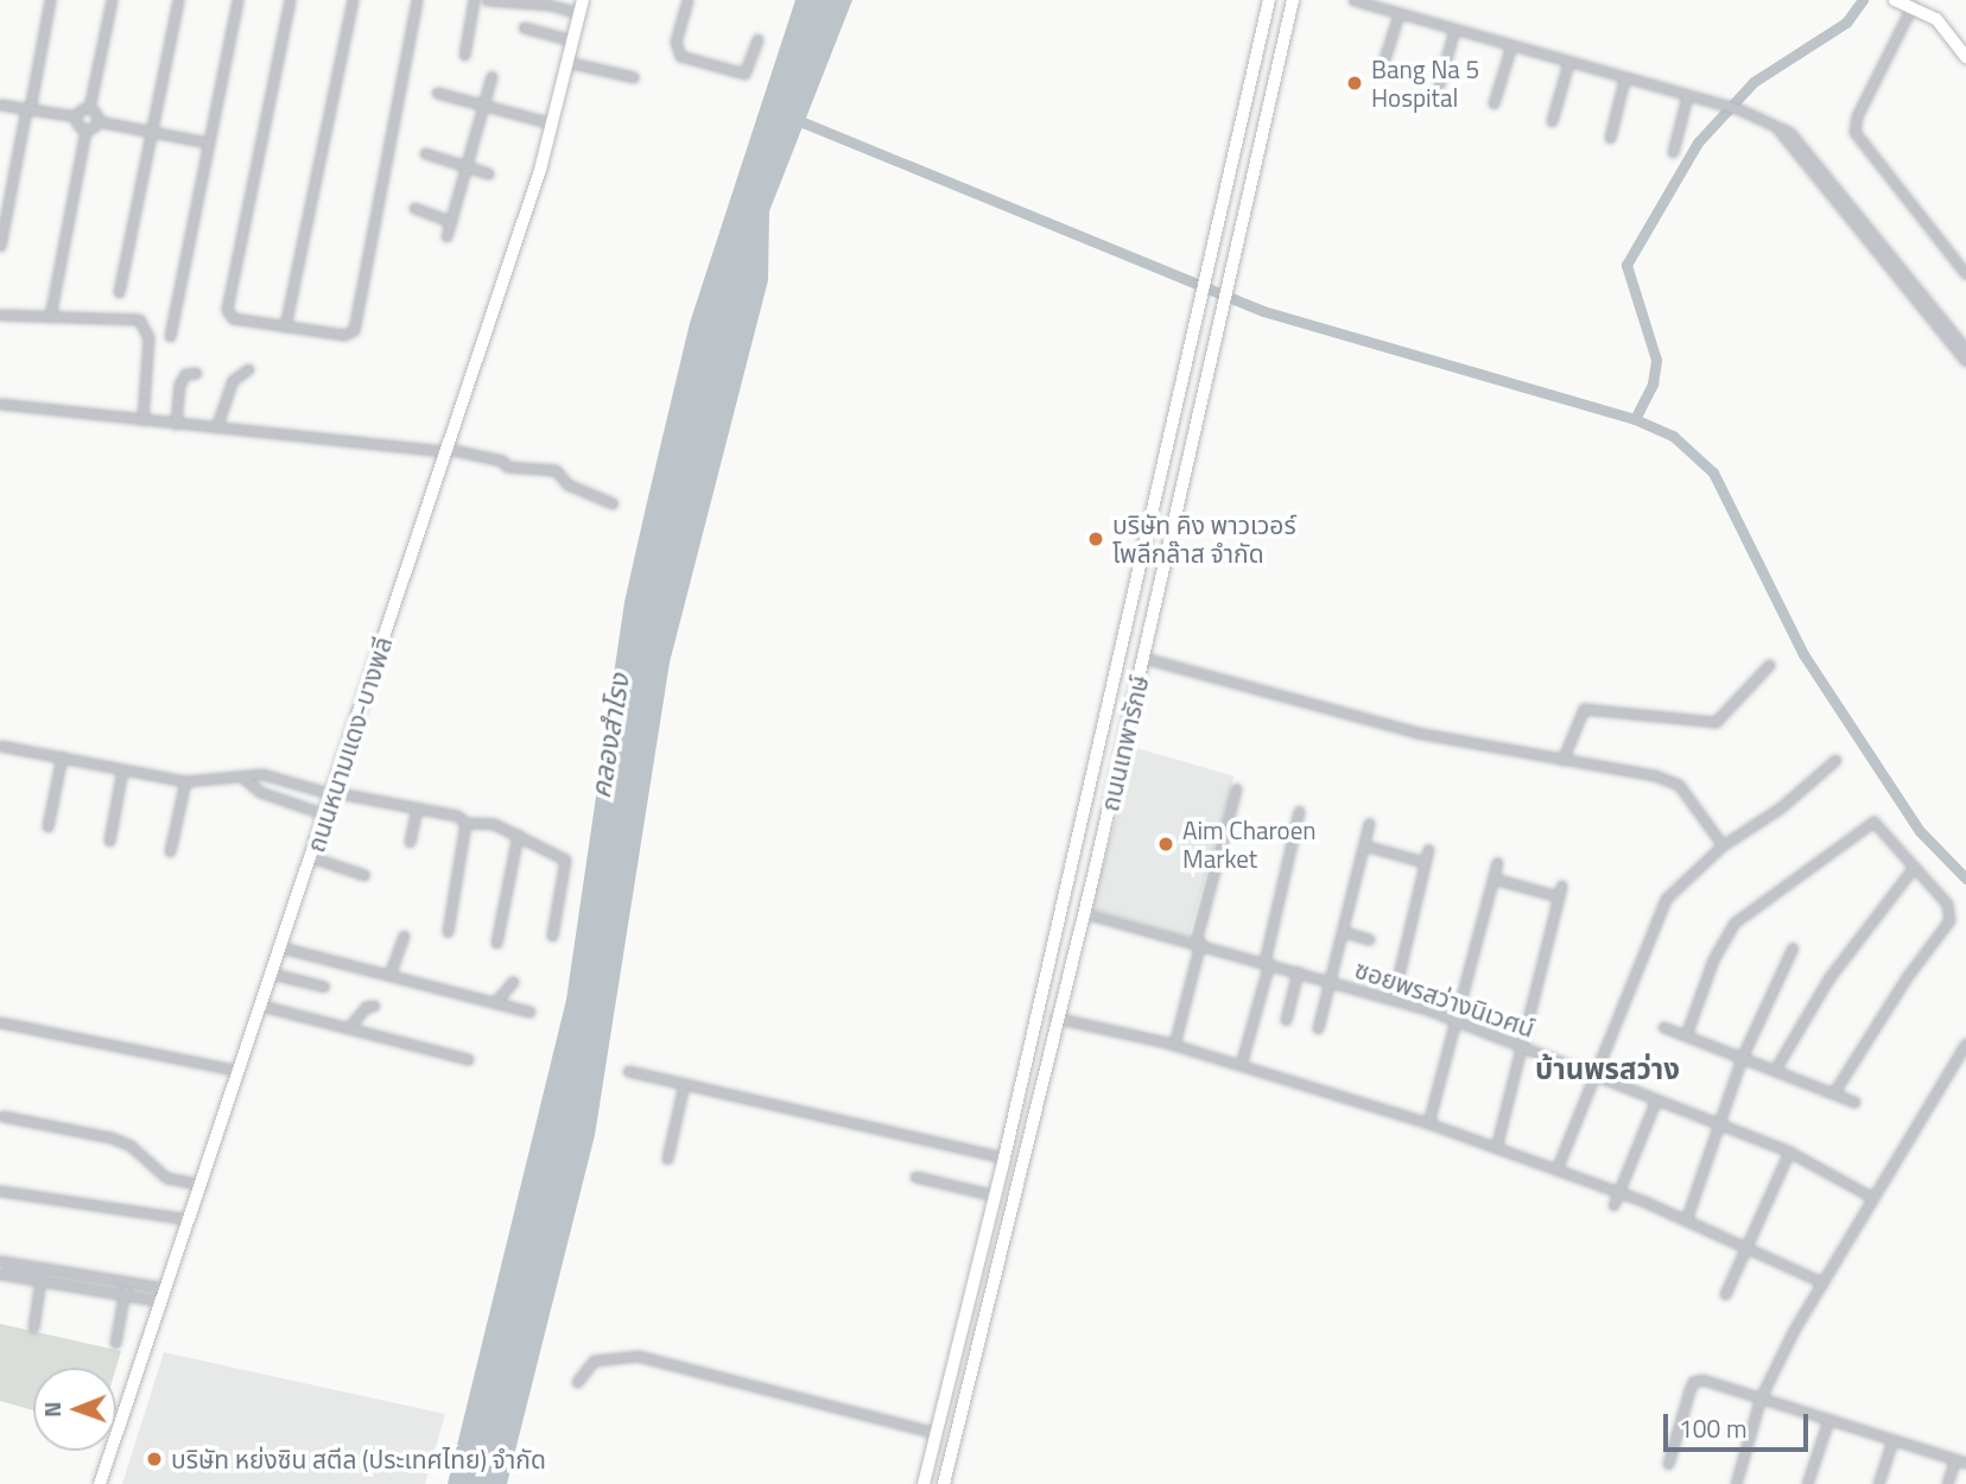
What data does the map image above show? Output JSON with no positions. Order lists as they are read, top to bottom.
{
  "streets": {
    "main road": ["ถนนเทพารักษ์", "ถนนหนามแดง-บางพลี"],
    "street": ["ซอยพรสว่างนิเวศน์"]
  },
  "crossings": [
    ["ถนนเทพารักษ์", "ซอยพรสว่างนิเวศน์"]
  ],
  "districts": ["บ้านพรสว่าง"],
  "water": ["คลองสำโรง"],
  "places": [
    "Bang Na 5 Hospital",
    "บริษัท คิง พาวเวอร์ โพลีกล๊าส จำกัด",
    "Aim Charoen Market",
    "บริษัท หย่งซิน สตีล (ประเทศไทย) จํากัด"
  ],
  "scale_bar": "100 m",
  "north": "left"
}
